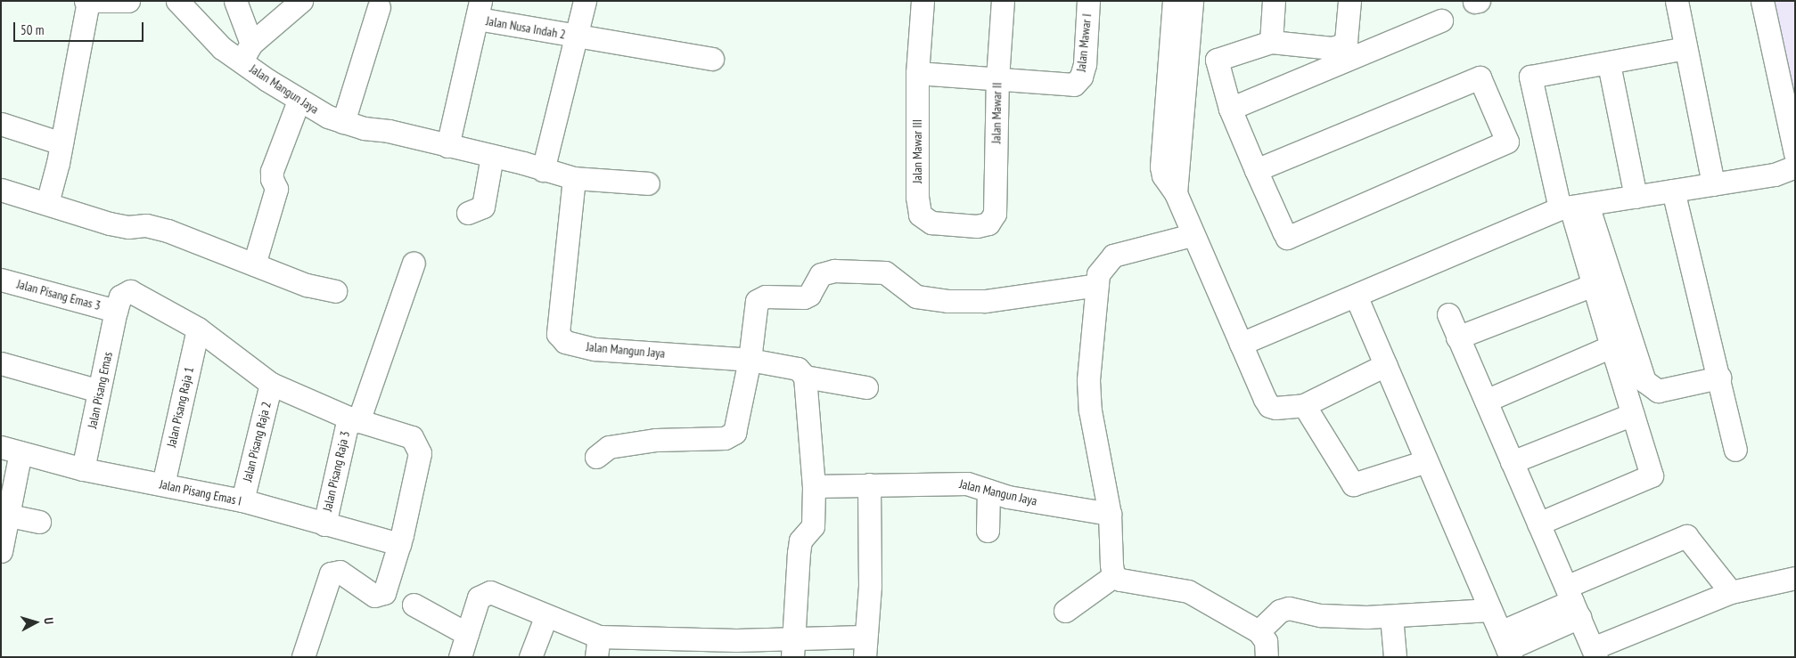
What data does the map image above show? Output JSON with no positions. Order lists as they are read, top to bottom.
{
  "streets": {
    "street": [
      "Jalan Nusa Indah 2",
      "Jalan Mawar I",
      "Jalan Mangun Jaya",
      "Jalan Mawar II",
      "Jalan Mawar III",
      "Jalan Pisang Emas 3",
      "Jalan Pisang Emas",
      "Jalan Pisang Raja 1",
      "Jalan Pisang Raja 2",
      "Jalan Pisang Raja 3",
      "Jalan Pisang Emas I"
    ]
  },
  "crossings": [
    ["Jalan Mawar I", "Jalan Mawar II"],
    ["Jalan Mawar II", "Jalan Mawar III"],
    ["Jalan Pisang Emas 3", "Jalan Pisang Emas"],
    ["Jalan Pisang Emas", "Jalan Pisang Raja 1"],
    ["Jalan Pisang Emas", "Jalan Pisang Emas I"],
    ["Jalan Pisang Raja 1", "Jalan Pisang Emas I"],
    ["Jalan Pisang Raja 2", "Jalan Pisang Emas I"],
    ["Jalan Pisang Raja 3", "Jalan Pisang Emas I"]
  ],
  "scale_bar": "50 m",
  "north": "right"
}
